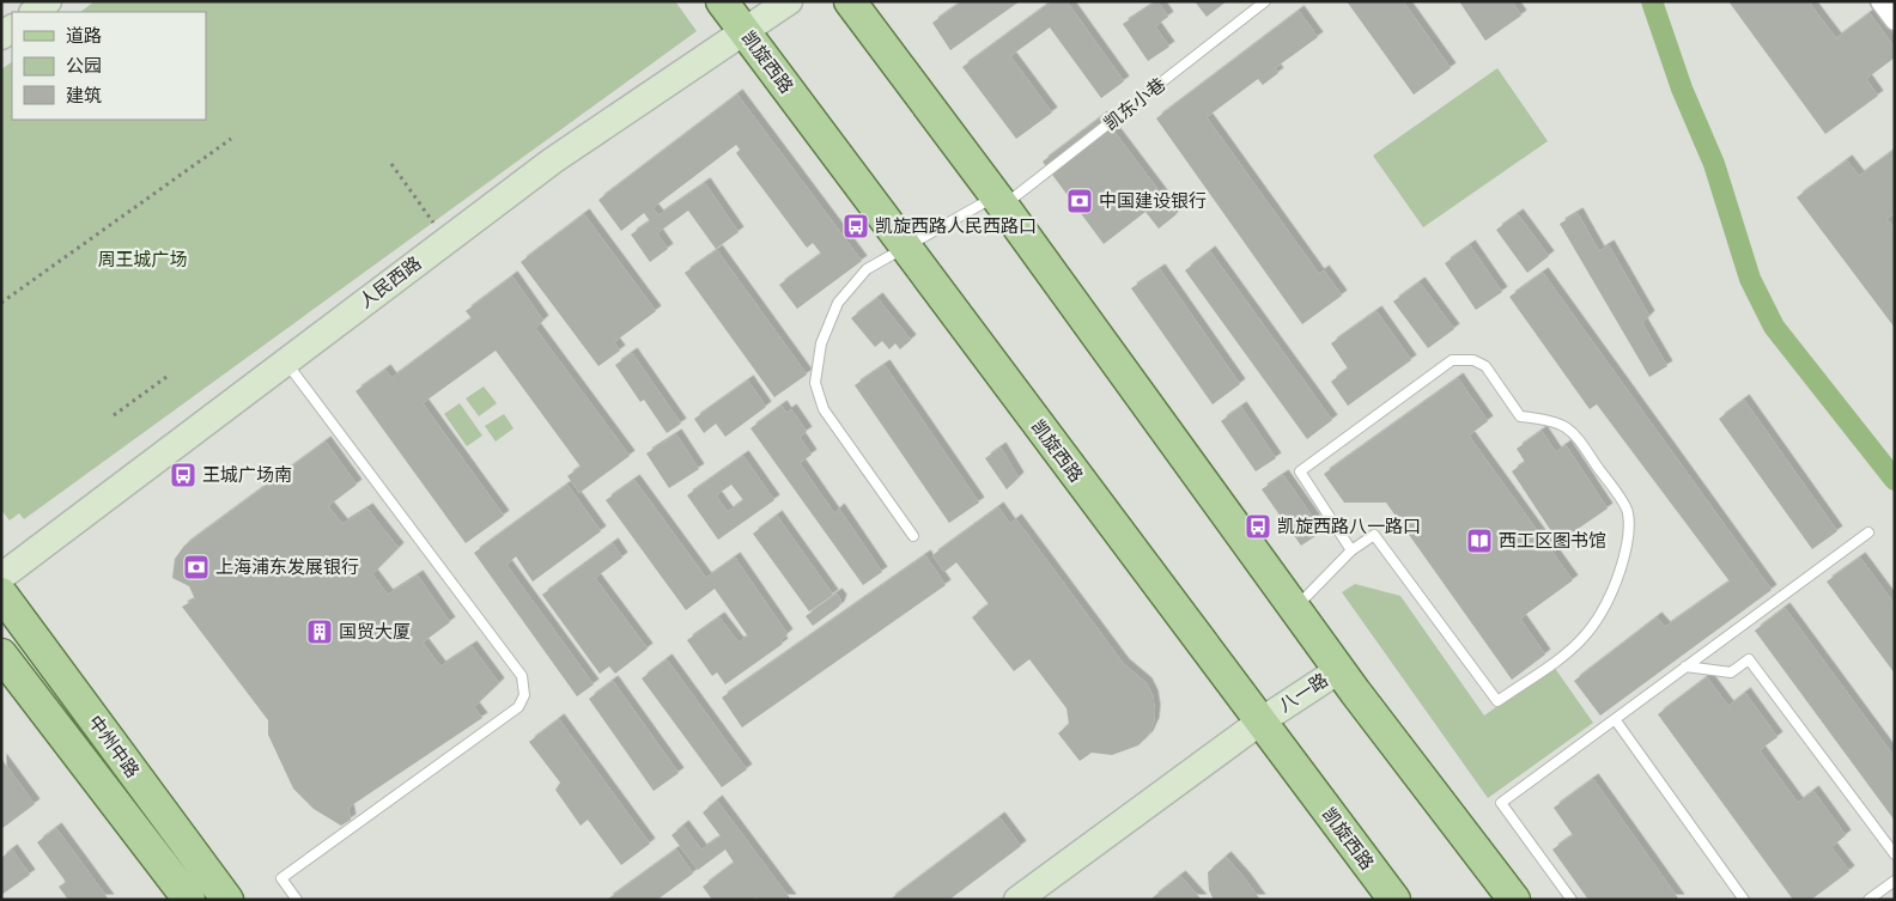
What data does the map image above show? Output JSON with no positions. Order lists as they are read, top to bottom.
{
  "streets": {
    "main road": [
      "凯旋西路",
      "人民西路",
      "八一路",
      "中州中路"
    ],
    "lane": ["凯东小巷"]
  },
  "crossings": [
    ["凯旋西路", "凯东小巷"],
    ["凯旋西路", "人民西路"],
    ["凯旋西路", "八一路"]
  ],
  "parks": ["周王城广场"],
  "places": {
    "bank": ["中国建设银行", "上海浦东发展银行"],
    "bus stop": ["凯旋西路人民西路口", "王城广场南", "凯旋西路八一路口"],
    "library": ["西工区图书馆"],
    "building": ["国贸大厦"]
  },
  "legend": ["道路", "公园", "建筑"]
}
